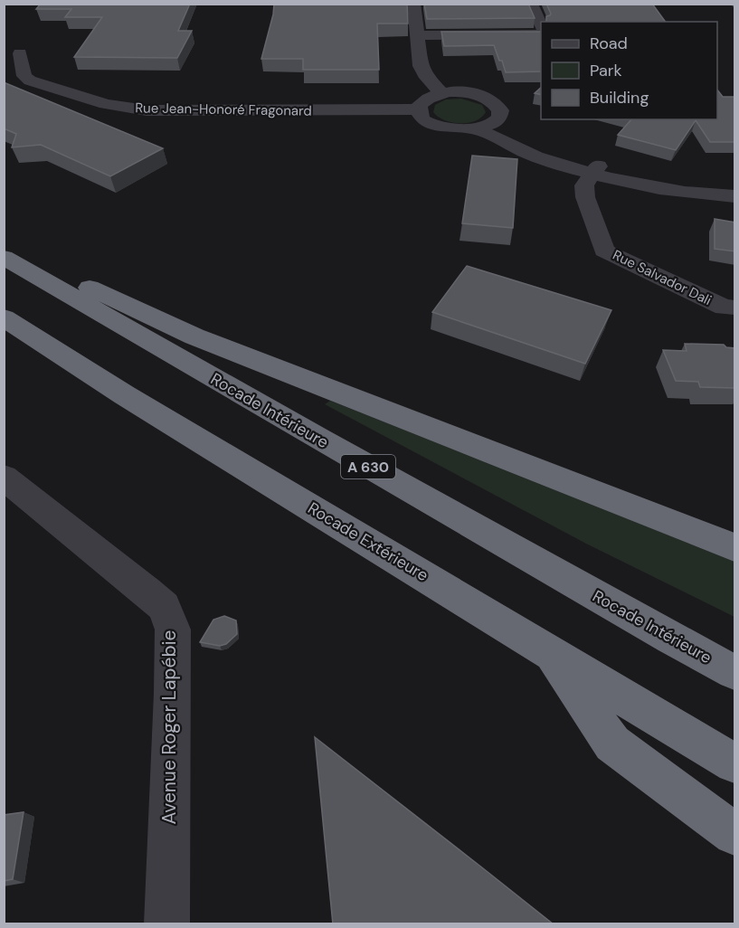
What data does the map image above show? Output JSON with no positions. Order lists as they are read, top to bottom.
{
  "streets": {
    "highway": ["Rocade Intérieure", "A 630", "Rocade Extérieure"],
    "street": ["Rue Jean-Honoré Fragonard", "Rue Salvador Dali", "Avenue Roger Lapébie"]
  },
  "legend": ["Road", "Park", "Building"]
}
